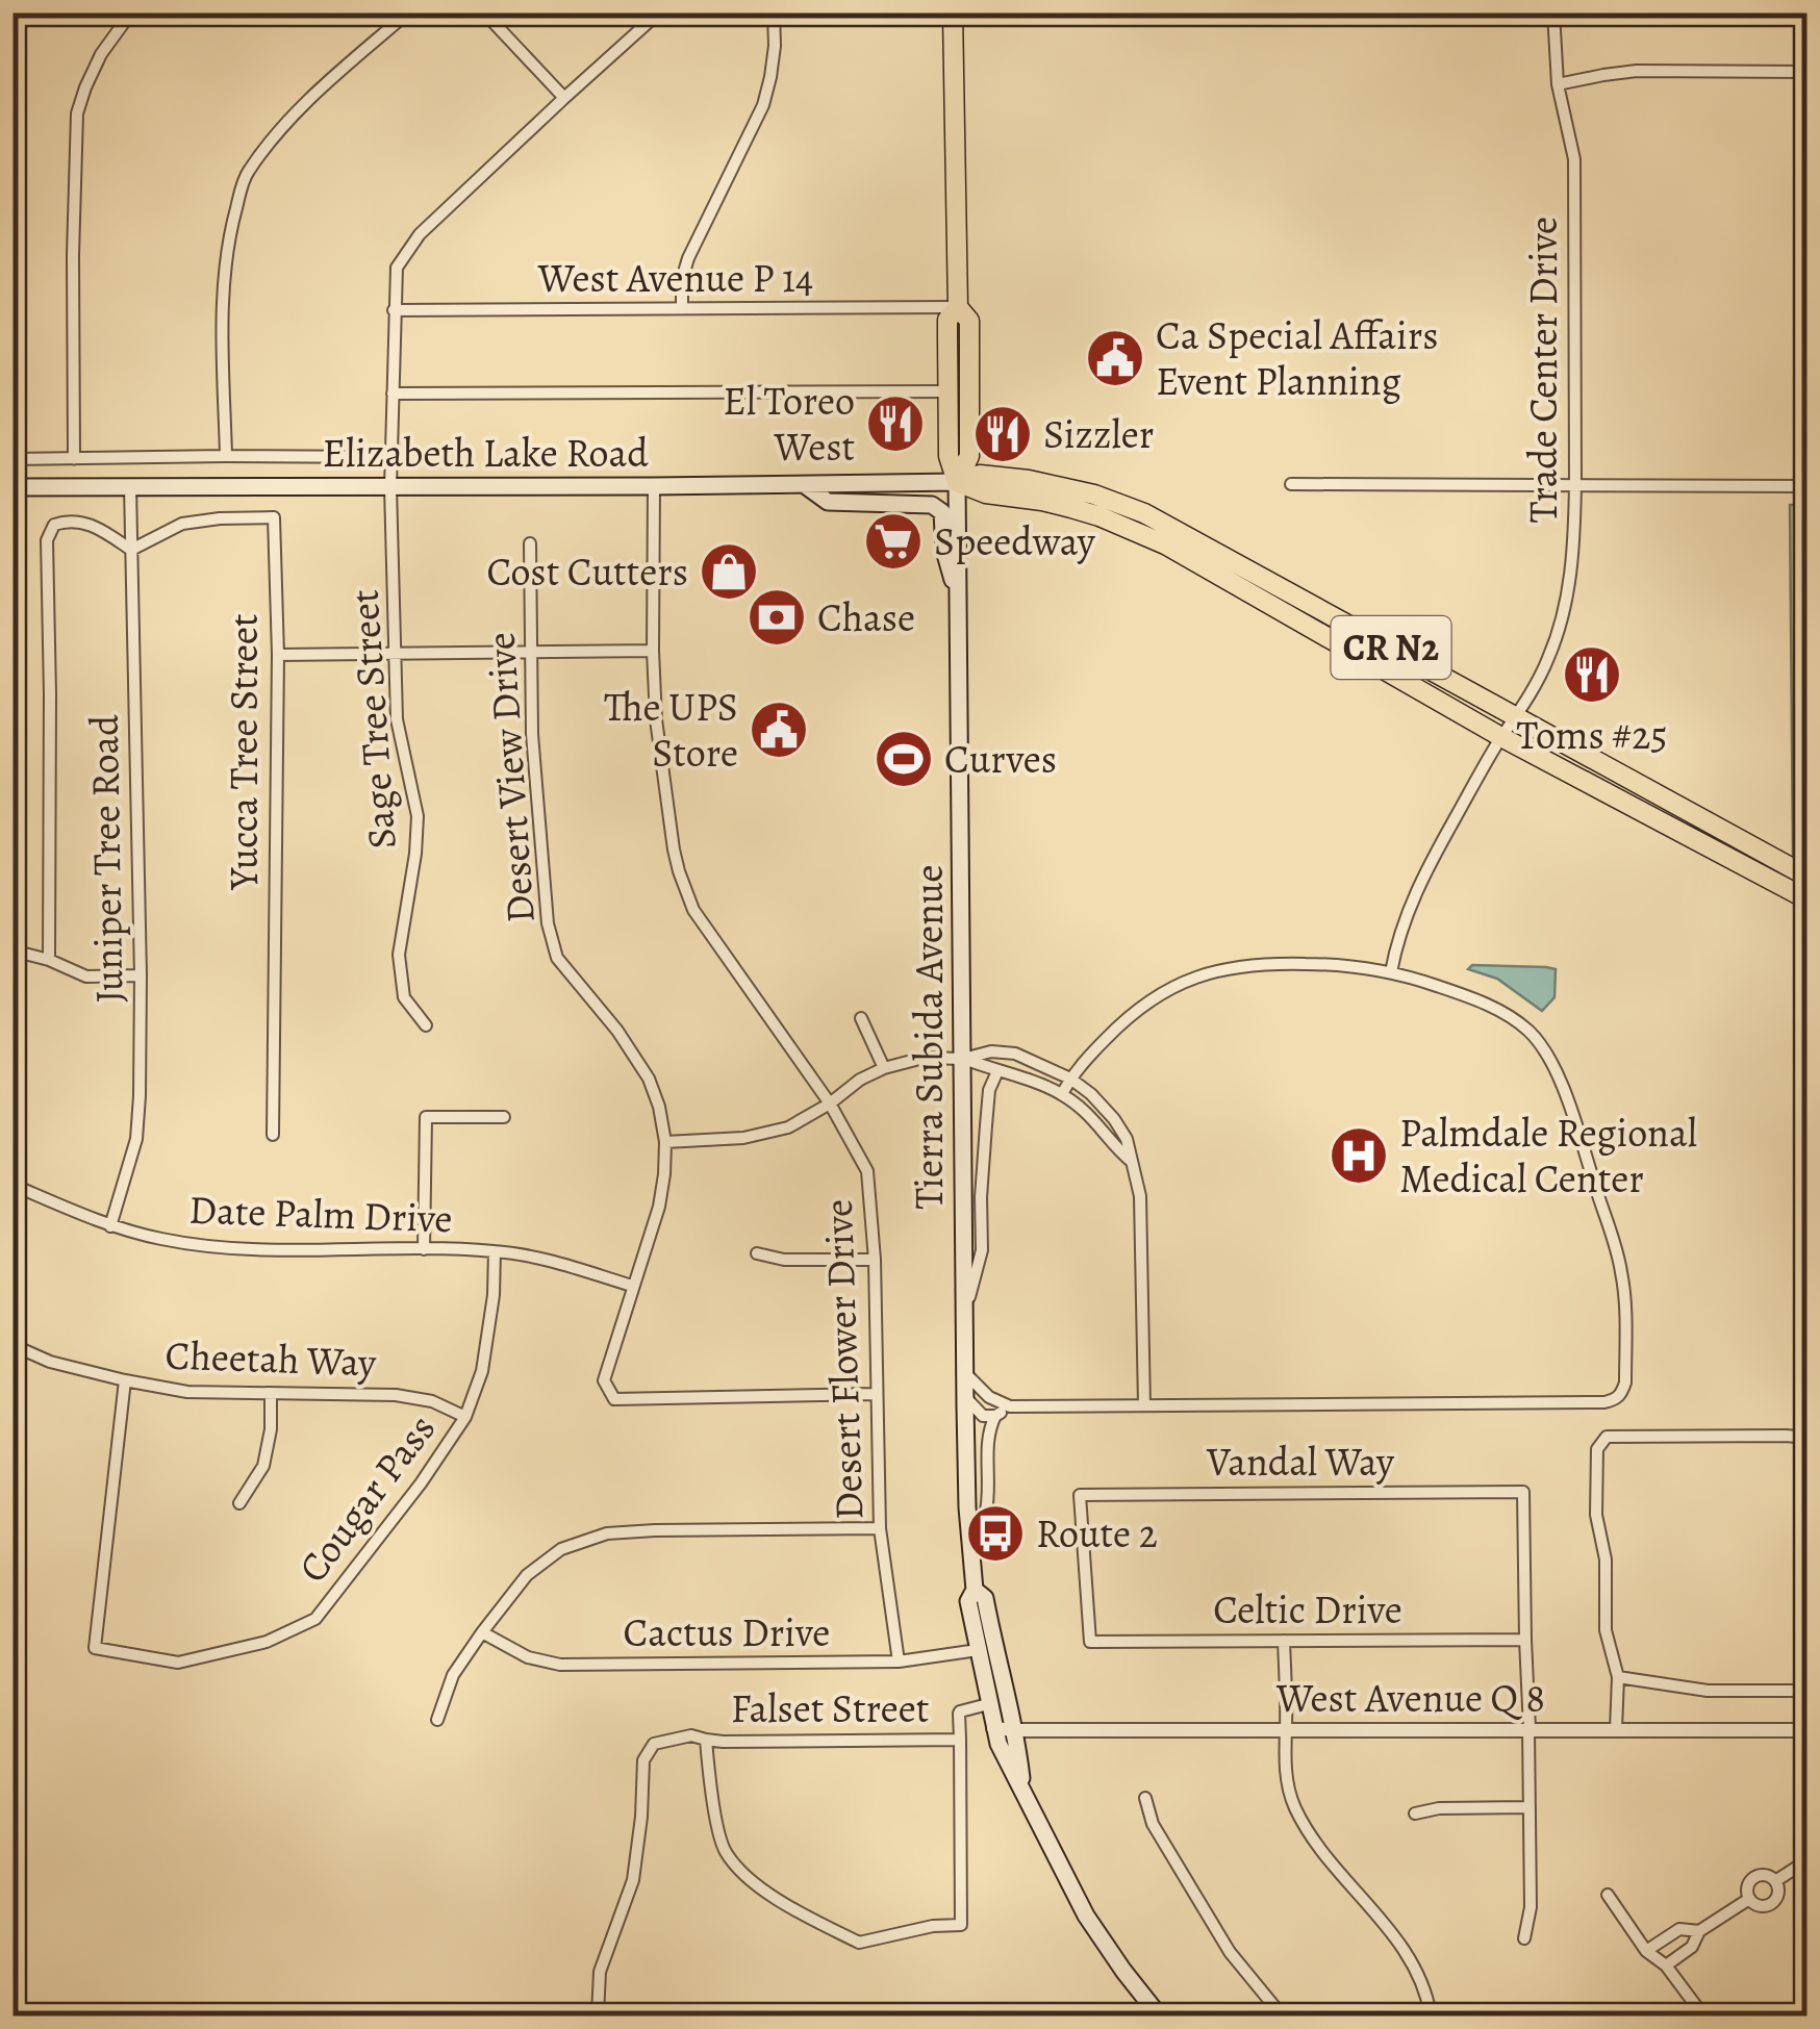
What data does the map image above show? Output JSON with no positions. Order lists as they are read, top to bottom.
{
  "streets": {
    "main road": ["Elizabeth Lake Road", "CR N2", "Tierra Subida Avenue"],
    "street": [
      "West Avenue P 14",
      "Trade Center Drive",
      "Sage Tree Street",
      "Yucca Tree Street",
      "Desert View Drive",
      "Juniper Tree Road",
      "Date Palm Drive",
      "Cheetah Way",
      "Desert Flower Drive",
      "Vandal Way",
      "Cougar Pass",
      "Celtic Drive",
      "Cactus Drive",
      "West Avenue Q 8",
      "Falset Street"
    ]
  },
  "crossings": [
    ["West Avenue P 14", "Sage Tree Street"],
    ["Trade Center Drive", "CR N2"],
    ["Elizabeth Lake Road", "CR N2"],
    ["Elizabeth Lake Road", "Sage Tree Street"],
    ["Elizabeth Lake Road", "Juniper Tree Road"],
    ["Elizabeth Lake Road", "Tierra Subida Avenue"],
    ["Elizabeth Lake Road", "Desert Flower Drive"],
    ["CR N2", "Tierra Subida Avenue"],
    ["Yucca Tree Street", "Juniper Tree Road"],
    ["Desert View Drive", "Date Palm Drive"],
    ["Desert View Drive", "Desert Flower Drive"],
    ["Juniper Tree Road", "Date Palm Drive"],
    ["Tierra Subida Avenue", "Cactus Drive"],
    ["Tierra Subida Avenue", "West Avenue Q 8"],
    ["Date Palm Drive", "Cougar Pass"],
    ["Cheetah Way", "Cougar Pass"],
    ["Desert Flower Drive", "Cactus Drive"],
    ["Vandal Way", "Celtic Drive"]
  ],
  "places": {
    "public building": ["Ca Special Affairs Event Planning", "The UPS Store"],
    "restaurant": ["El Toreo West", "Sizzler", "Toms #25"],
    "supermarket": ["Speedway"],
    "shop": ["Cost Cutters"],
    "bank": ["Chase"],
    "sports": ["Curves"],
    "hospital": ["Palmdale Regional Medical Center"],
    "bus stop": ["Route 2"]
  }
}
